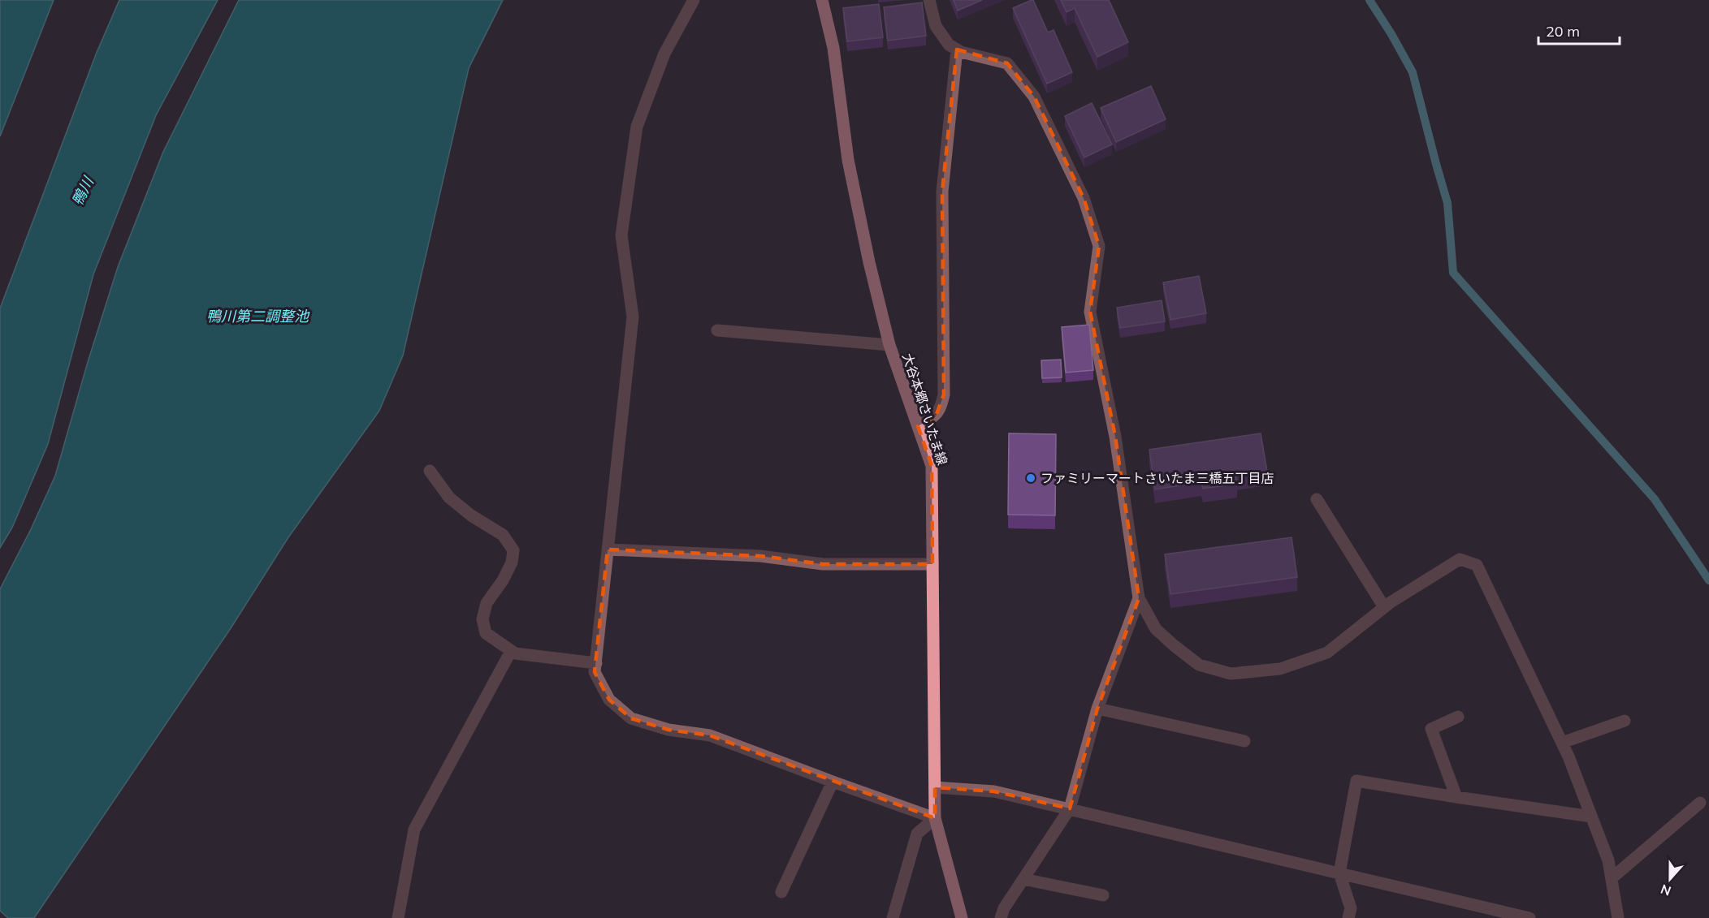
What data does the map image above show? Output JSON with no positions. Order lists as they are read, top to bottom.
{
  "streets": {
    "main road": ["大谷本郷さいたま線"]
  },
  "water": ["鴨川", "鴨川第二調整池"],
  "places": ["ファミリーマートさいたま三橋五丁目店"],
  "scale_bar": "20 m",
  "north": "bottom"
}
